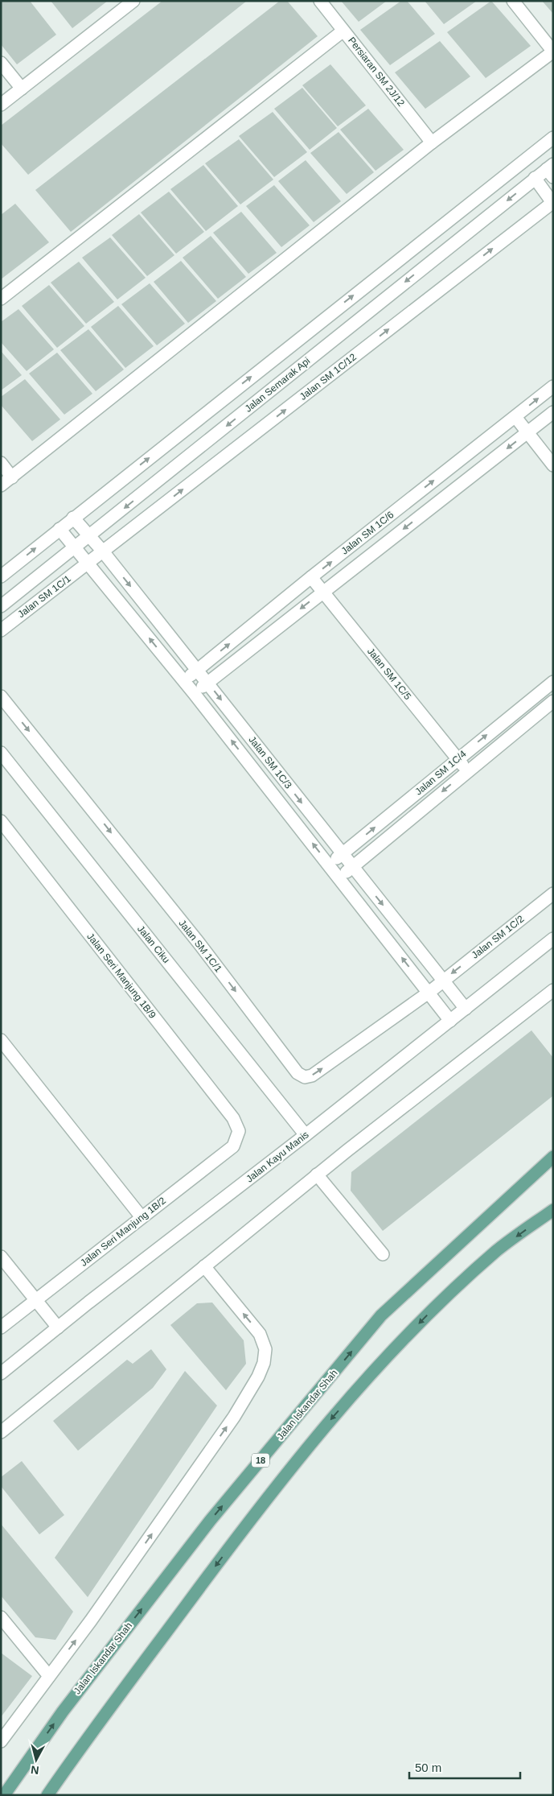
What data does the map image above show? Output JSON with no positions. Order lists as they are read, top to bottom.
{
  "streets": {
    "main road": ["Jalan Iskandar Shah", "18"],
    "street": [
      "Persiaran SM 2J/12",
      "Jalan SM 1C/12",
      "Jalan Semarak Api",
      "Jalan SM 1C/6",
      "Jalan SM 1C/1",
      "Jalan SM 1C/5",
      "Jalan SM 1C/3",
      "Jalan SM 1C/4",
      "Jalan SM 1C/2",
      "Jalan Ciku",
      "Jalan Seri Manjung 1B/9",
      "Jalan Kayu Manis",
      "Jalan Seri Manjung 1B/2"
    ]
  },
  "crossings": [
    ["Jalan SM 1C/12", "Jalan SM 1C/1"],
    ["Jalan SM 1C/12", "Jalan SM 1C/3"],
    ["Jalan Semarak Api", "Jalan SM 1C/3"],
    ["Jalan SM 1C/6", "Jalan SM 1C/5"],
    ["Jalan SM 1C/6", "Jalan SM 1C/3"],
    ["Jalan SM 1C/1", "Jalan SM 1C/3"],
    ["Jalan SM 1C/1", "Jalan SM 1C/2"],
    ["Jalan SM 1C/5", "Jalan SM 1C/4"],
    ["Jalan SM 1C/3", "Jalan SM 1C/4"],
    ["Jalan SM 1C/3", "Jalan SM 1C/2"],
    ["Jalan SM 1C/3", "Jalan Kayu Manis"],
    ["Jalan Ciku", "Jalan Kayu Manis"],
    ["Jalan Seri Manjung 1B/9", "Jalan Seri Manjung 1B/2"]
  ],
  "one_way": ["Jalan SM 1C/1"],
  "scale_bar": "50 m",
  "north": "bottom"
}
